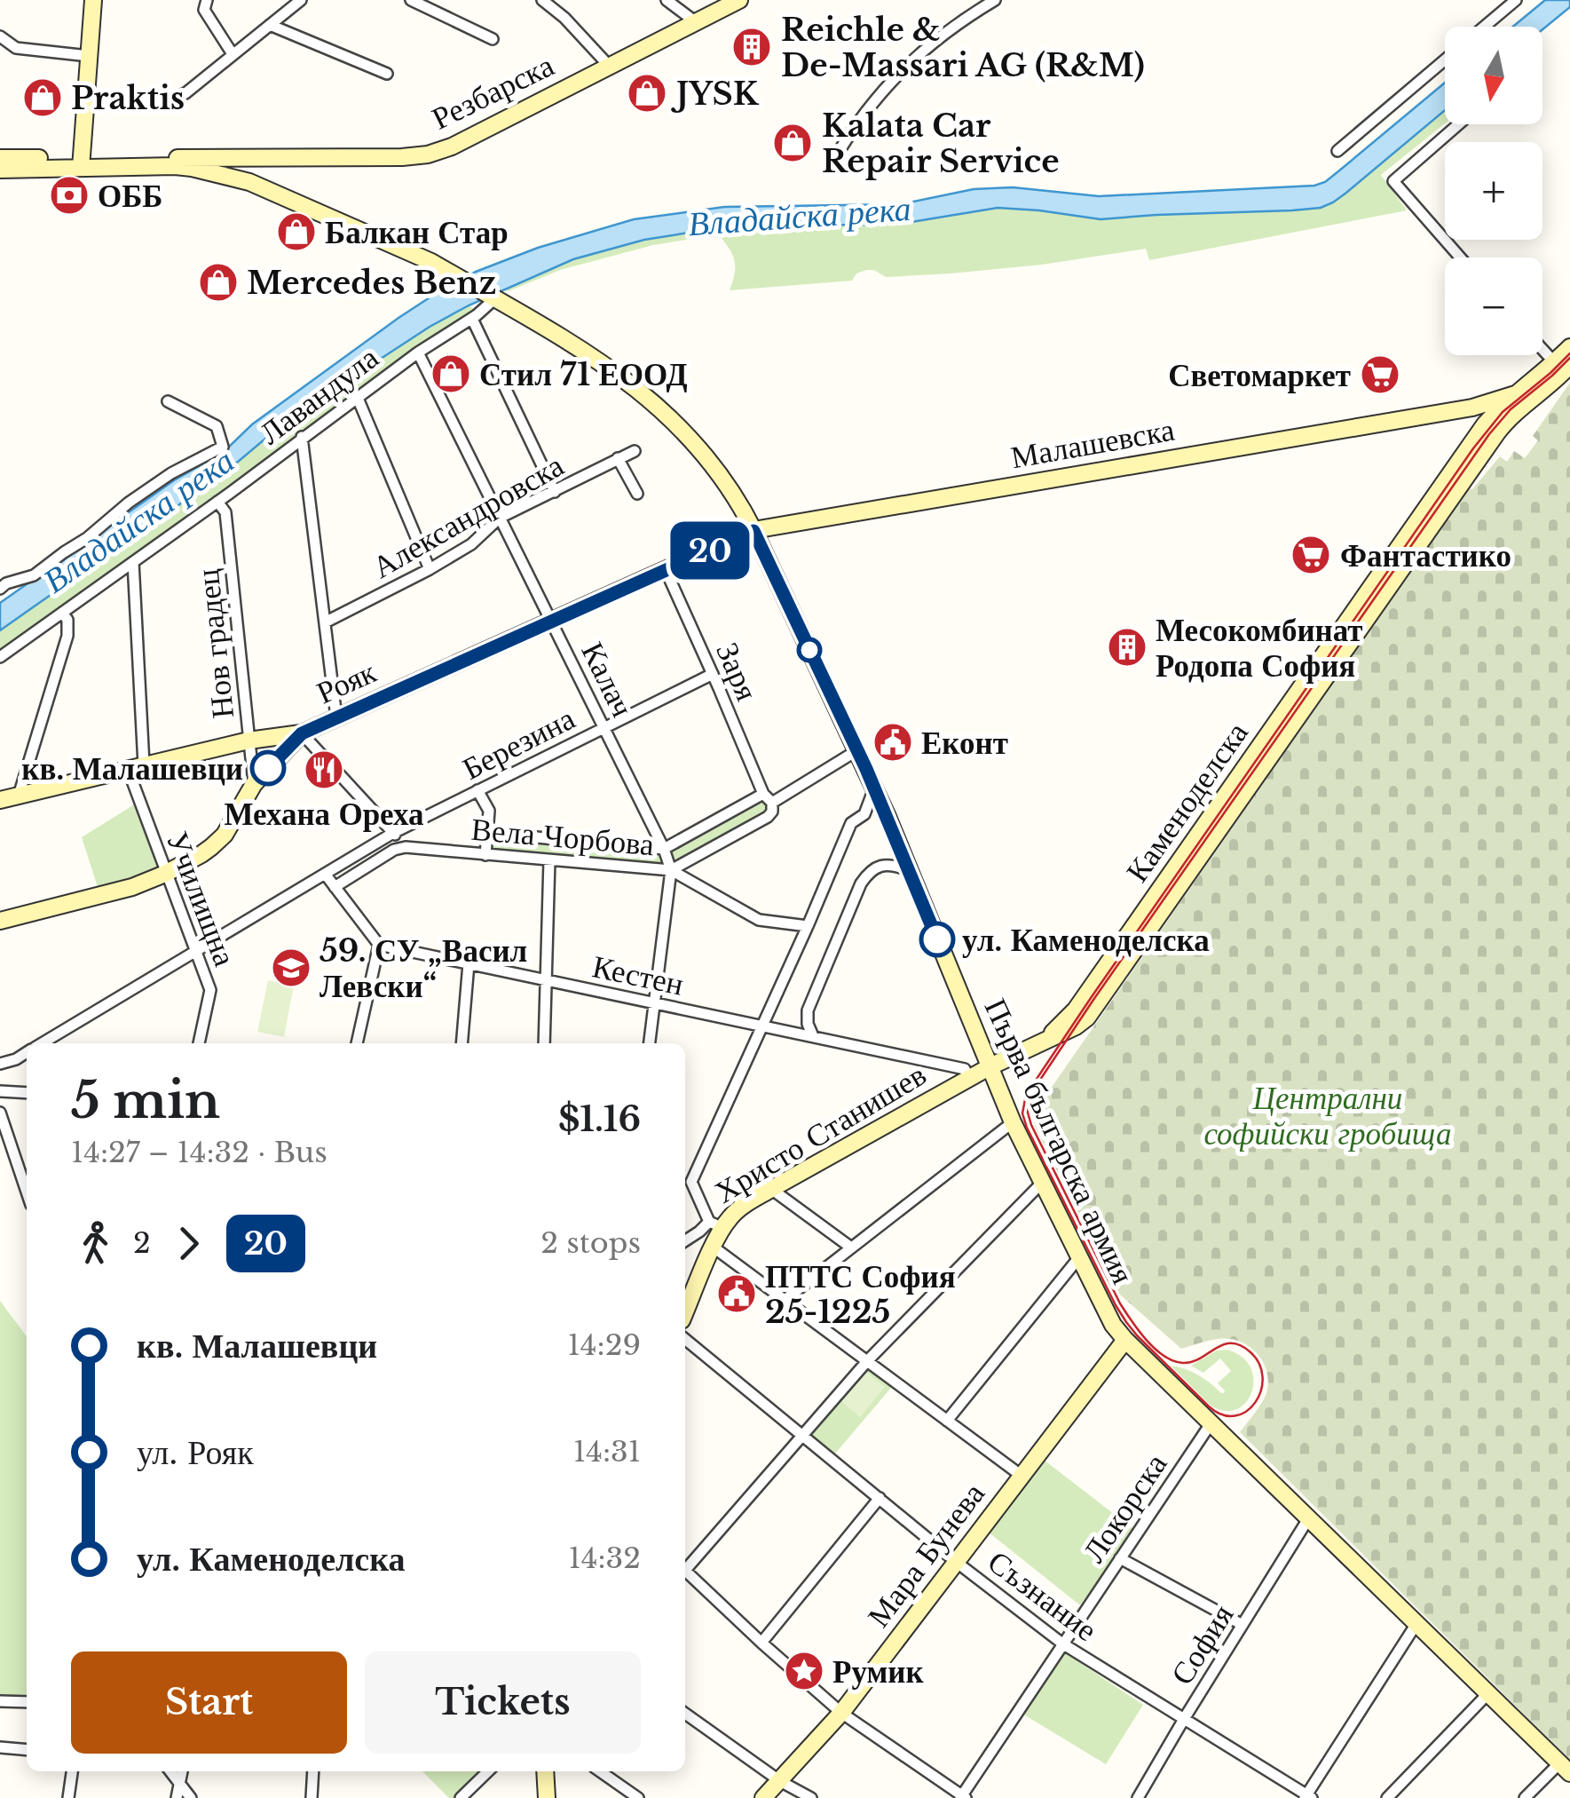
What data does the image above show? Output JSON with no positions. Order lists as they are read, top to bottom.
{
  "streets": {
    "street": [
      "Резбарска",
      "Лавандула",
      "Малашевска",
      "Александровска",
      "Нов градец",
      "Заря",
      "Калач",
      "Рояк",
      "Березина",
      "Каменоделска",
      "Вела Чорбова",
      "Училищна",
      "Кестен",
      "Христо Станишев",
      "Първа българска армия",
      "Локорска",
      "Мара Бунева",
      "Съзнание",
      "София"
    ]
  },
  "crossings": [
    ["Резбарска", "Първа българска армия"],
    ["Лавандула", "Нов градец"],
    ["Лавандула", "Калач"],
    ["Лавандула", "Училищна"],
    ["Лавандула", "Първа българска армия"],
    ["Малашевска", "Рояк"],
    ["Малашевска", "Каменоделска"],
    ["Малашевска", "Първа българска армия"],
    ["Александровска", "Калач"],
    ["Нов градец", "Рояк"],
    ["Заря", "Рояк"],
    ["Заря", "Березина"],
    ["Заря", "Вела Чорбова"],
    ["Калач", "Рояк"],
    ["Калач", "Березина"],
    ["Калач", "Вела Чорбова"],
    ["Калач", "Кестен"],
    ["Рояк", "Училищна"],
    ["Рояк", "Първа българска армия"],
    ["Каменоделска", "Христо Станишев"],
    ["Каменоделска", "Първа българска армия"],
    ["Вела Чорбова", "Първа българска армия"],
    ["Кестен", "Христо Станишев"],
    ["Христо Станишев", "Първа българска армия"],
    ["Първа българска армия", "Локорска"],
    ["Първа българска армия", "Мара Бунева"],
    ["Първа българска армия", "София"],
    ["Локорска", "Съзнание"],
    ["Мара Бунева", "Съзнание"],
    ["Съзнание", "София"]
  ],
  "water": ["Владайска река"],
  "parks": ["Централни софийски гробища"],
  "places": {
    "building": ["Reichle & De-Massari AG (R&M)", "Месокомбинат Родопа София"],
    "shop": [
      "JYSK",
      "Praktis",
      "Kalata Car Repair Service",
      "Балкан Стар",
      "Mercedes Benz",
      "Стил 71 ЕООД"
    ],
    "bank": ["ОББ"],
    "supermarket": ["Светомаркет", "Фантастико"],
    "public building": ["Еконт", "ПТТС София 25-1225"],
    "other": ["кв. Малашевци", "ул. Каменоделска"],
    "restaurant": ["Механа Ореха"],
    "school or university": ["59. СУ „Васил Левски“"],
    "place": ["Румик"]
  },
  "lines": ["bus line 20"],
  "north": "bottom",
  "page": {
    "on_map": "20",
    "map_buttons": ["+", "−"],
    "heading": ["5 min", "14:27 – 14:32 · Bus", "$1.16"],
    "legs": ["2", "20", "2 stops"],
    "list": [
      {
        "name": "кв. Малашевци",
        "value": "14:29"
      },
      {
        "name": "ул. Рояк",
        "value": "14:31"
      },
      {
        "name": "ул. Каменоделска",
        "value": "14:32"
      }
    ],
    "buttons": ["Start", "Tickets"]
  }
}
